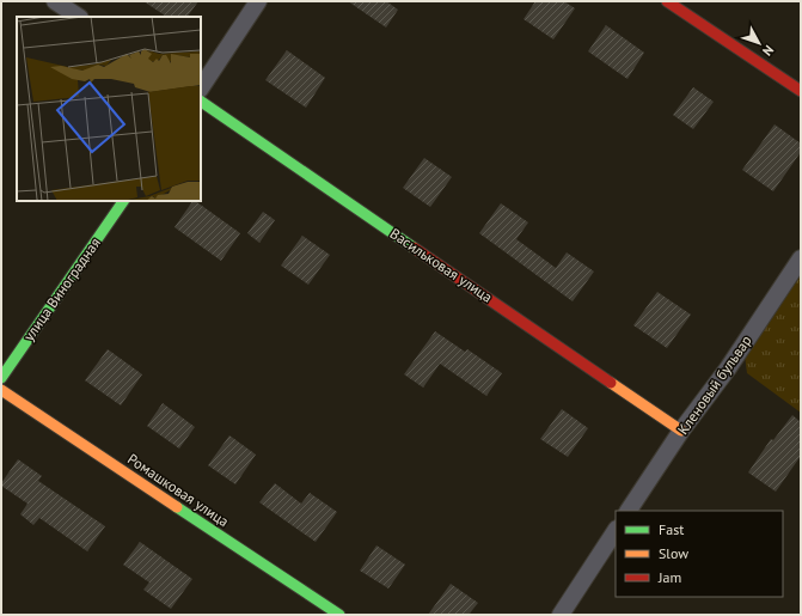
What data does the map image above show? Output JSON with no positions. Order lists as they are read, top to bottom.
{
  "streets": {
    "street": [
      "Васильковая улица",
      "улица Виноградная",
      "Кленовый бульвар",
      "Ромашковая улица"
    ]
  },
  "crossings": [
    ["Васильковая улица", "Кленовый бульвар"]
  ],
  "legend": ["Fast", "Slow", "Jam"],
  "north": "bottom right"
}
